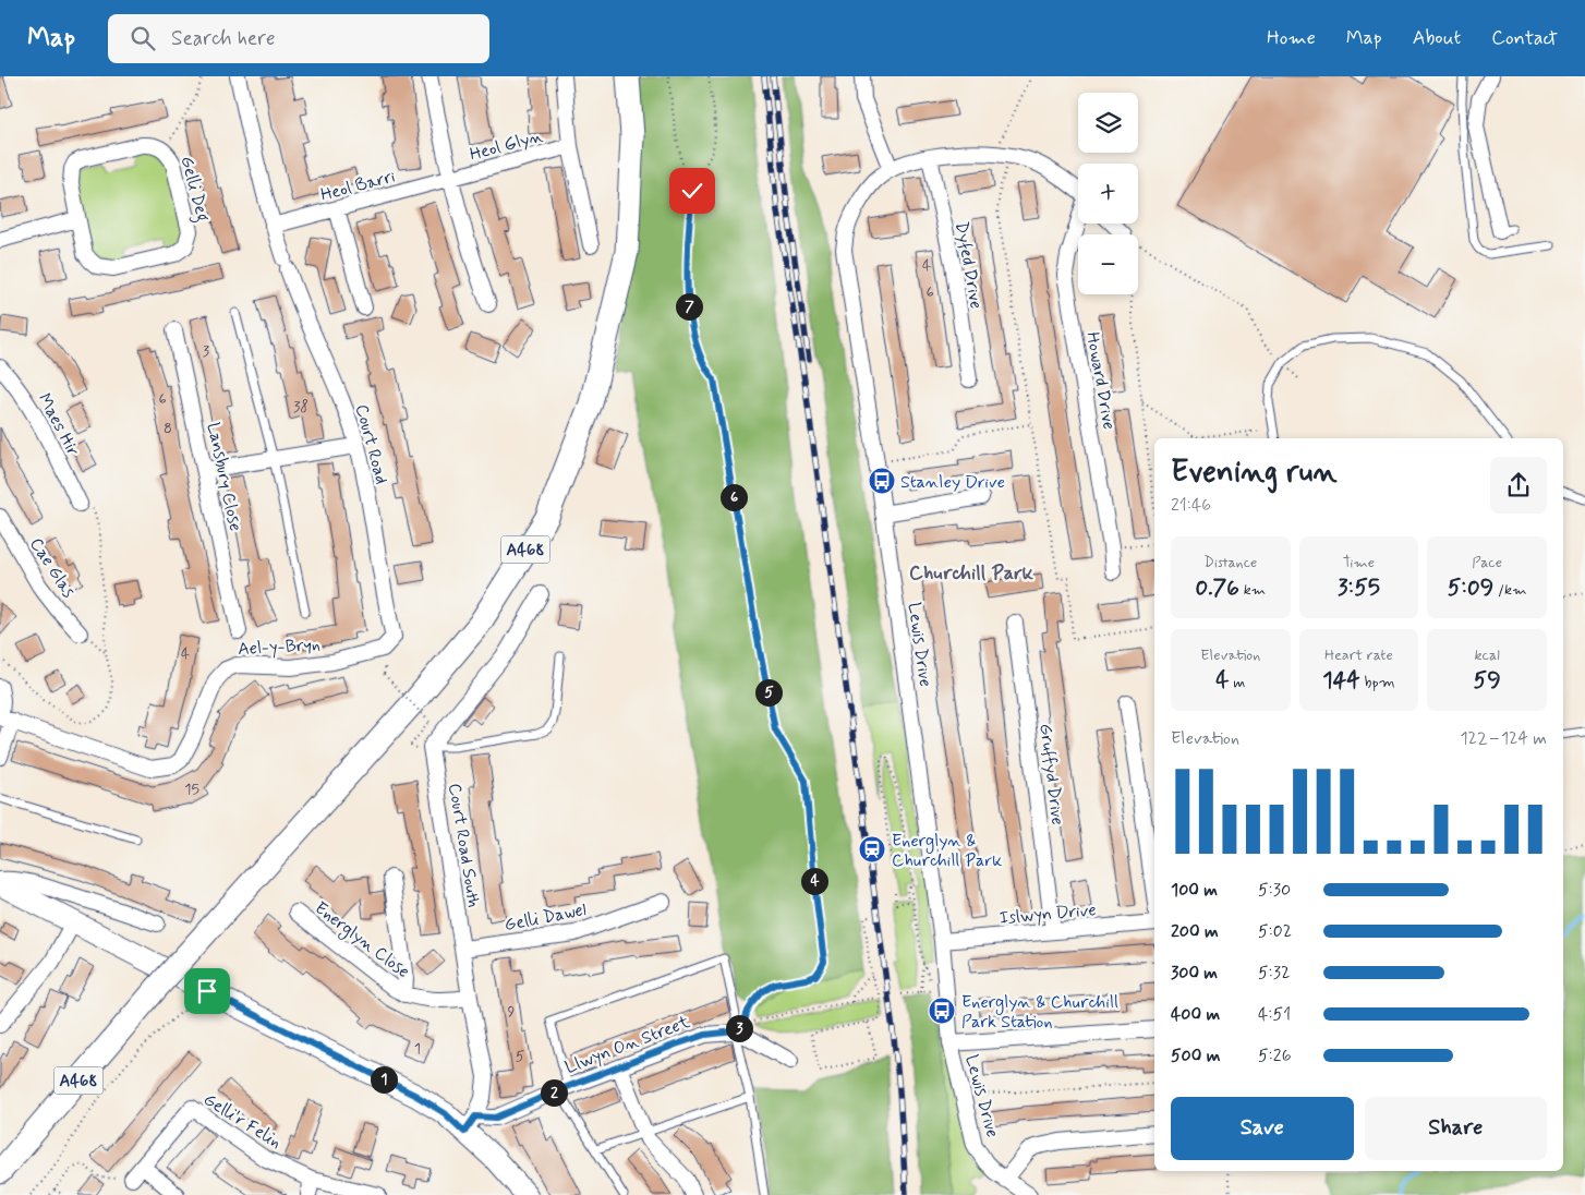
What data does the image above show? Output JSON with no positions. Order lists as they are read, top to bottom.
{
  "streets": {
    "main road": ["A468"],
    "street": [
      "Heol Glyn",
      "Heol Barri",
      "Gelli Deg",
      "Dyfed Drive",
      "Howard Drive",
      "Maes Hir",
      "Court Road",
      "Lansbury Close",
      "Cae Glas",
      "Lewis Drive",
      "Ael-y-Bryn",
      "Gruffyd Drive",
      "Court Road South",
      "Islwyn Drive",
      "Gelli Dawel",
      "Energlyn Close",
      "Llwyn On Street",
      "Gelli'r Felin"
    ]
  },
  "crossings": [
    ["Heol Glyn", "Heol Barri"],
    ["Heol Barri", "Court Road"],
    ["Dyfed Drive", "Lewis Drive"],
    ["Court Road", "Ael-y-Bryn"],
    ["Lewis Drive", "Islwyn Drive"],
    ["Gruffyd Drive", "Islwyn Drive"],
    ["Court Road South", "Gelli Dawel"],
    ["Court Road South", "Energlyn Close"],
    ["Court Road South", "Llwyn On Street"]
  ],
  "districts": ["Churchill Park"],
  "places": {
    "bus stop": ["Stanley Drive", "Energlyn & Churchill Park Station"],
    "station": ["Energlyn & Churchill Park"]
  },
  "house_numbers": [
    "4",
    "6",
    "3",
    "6",
    "38",
    "8",
    "4",
    "15",
    "9",
    "1",
    "5"
  ],
  "page": {
    "header": "Map",
    "search": "Search here",
    "nav": [
      "Home",
      "Map",
      "About",
      "Contact"
    ],
    "map_buttons": ["+", "−"],
    "pins": [
      "7",
      "6",
      "5",
      "4",
      "3",
      "1",
      "2"
    ],
    "heading": ["Evening run", "21:46"],
    "stats": [
      ["Distance", "0.76 km"],
      ["Time", "3:55"],
      ["Pace", "5:09 /km"],
      ["Elevation", "4 m"],
      ["Heart rate", "144 bpm"],
      ["kcal", "59"]
    ],
    "chart": ["Elevation", "122–124 m"],
    "list": [
      {
        "name": "100 m",
        "note": "5:30"
      },
      {
        "name": "200 m",
        "note": "5:02"
      },
      {
        "name": "300 m",
        "note": "5:32"
      },
      {
        "name": "400 m",
        "note": "4:51"
      },
      {
        "name": "500 m",
        "note": "5:26"
      }
    ],
    "buttons": ["Save", "Share"]
  }
}
